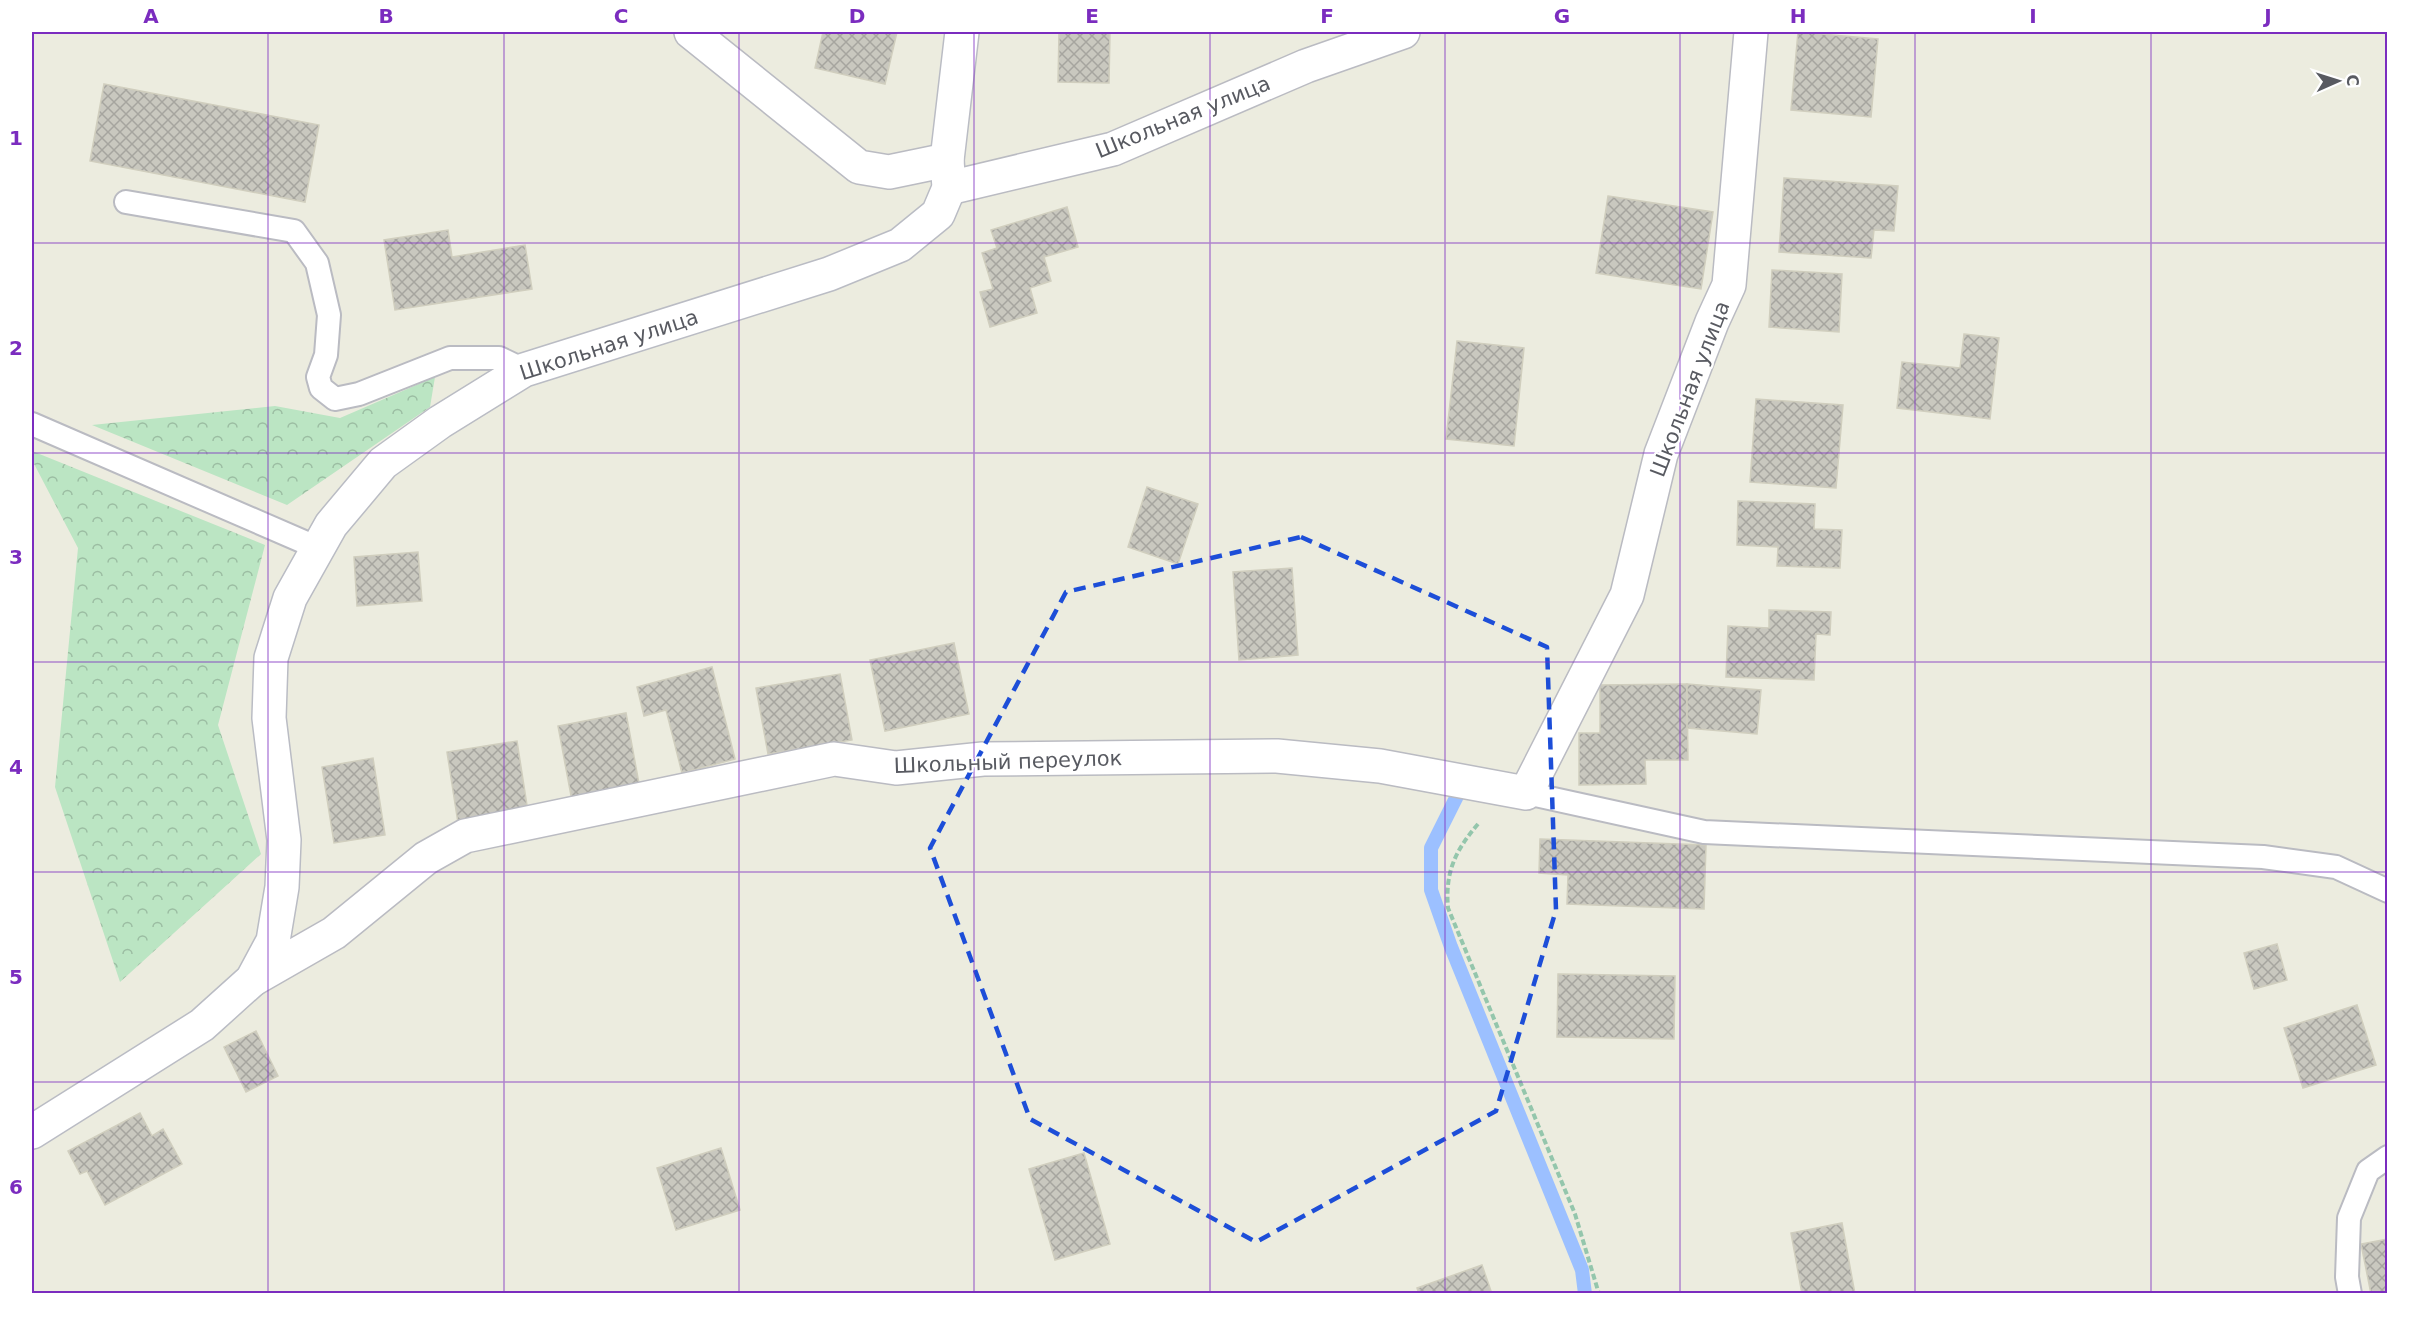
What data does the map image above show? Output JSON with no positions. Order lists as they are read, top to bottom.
{
  "streets": {
    "street": ["Школьная улица", "Школьный переулок"]
  },
  "crossings": [
    ["Школьная улица", "Школьный переулок"]
  ],
  "north": "right",
  "grid": {
    "columns": [
      "A",
      "B",
      "C",
      "D",
      "E",
      "F",
      "G",
      "H",
      "I",
      "J"
    ],
    "rows": [
      "1",
      "2",
      "3",
      "4",
      "5",
      "6"
    ]
  }
}
